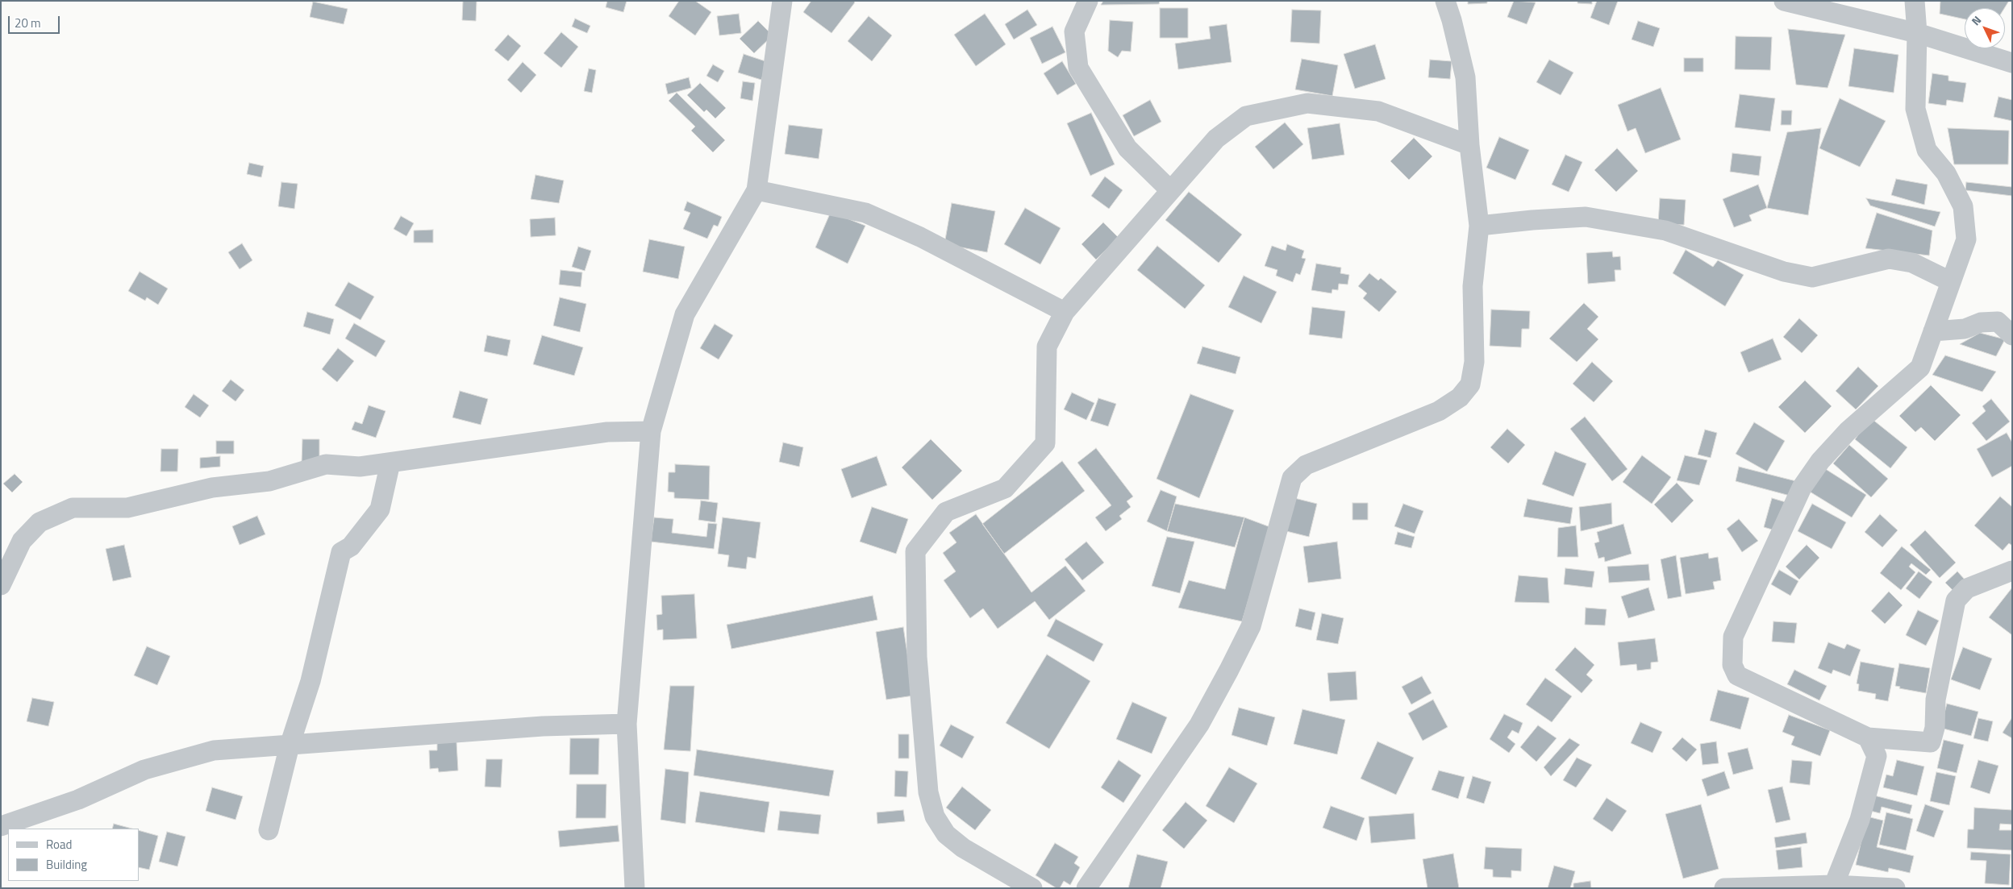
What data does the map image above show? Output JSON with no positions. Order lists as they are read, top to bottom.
{
  "legend": ["Road", "Building"],
  "scale_bar": "20 m",
  "north": "top left"
}
